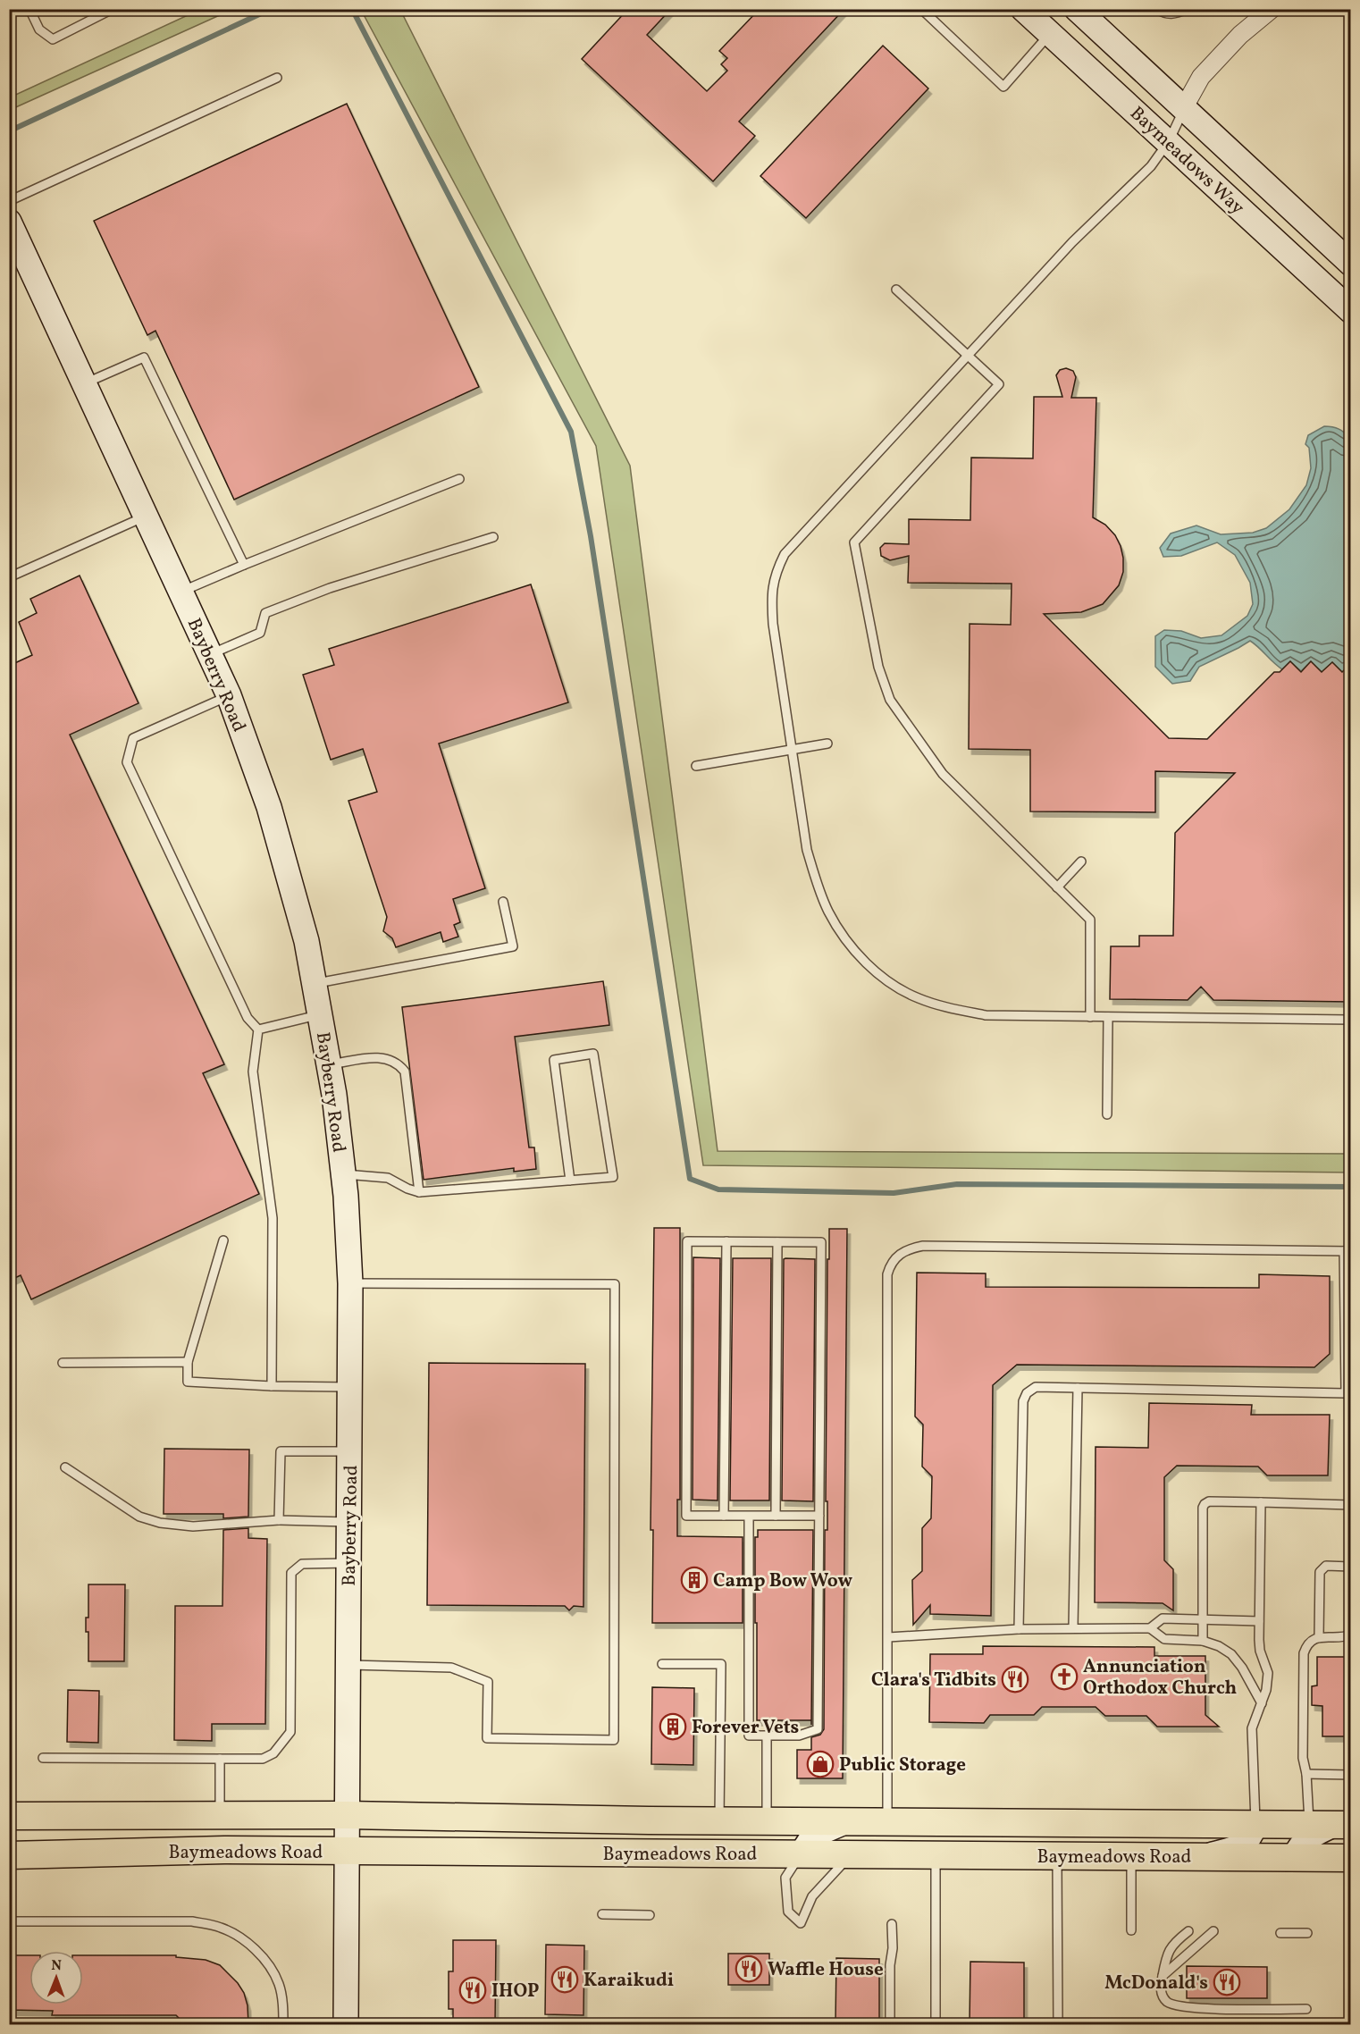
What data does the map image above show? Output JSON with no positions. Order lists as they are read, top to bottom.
{
  "streets": {
    "main road": ["Baymeadows Road"],
    "street": ["Baymeadows Way", "Bayberry Road"]
  },
  "crossings": [
    ["Bayberry Road", "Baymeadows Road"]
  ],
  "places": {
    "building": ["Camp Bow Wow", "Forever Vets"],
    "church": ["Annunciation Orthodox Church"],
    "restaurant": [
      "Clara's Tidbits",
      "Waffle House",
      "Karaikudi",
      "McDonald's",
      "IHOP"
    ],
    "shop": ["Public Storage"]
  },
  "north": "top"
}
